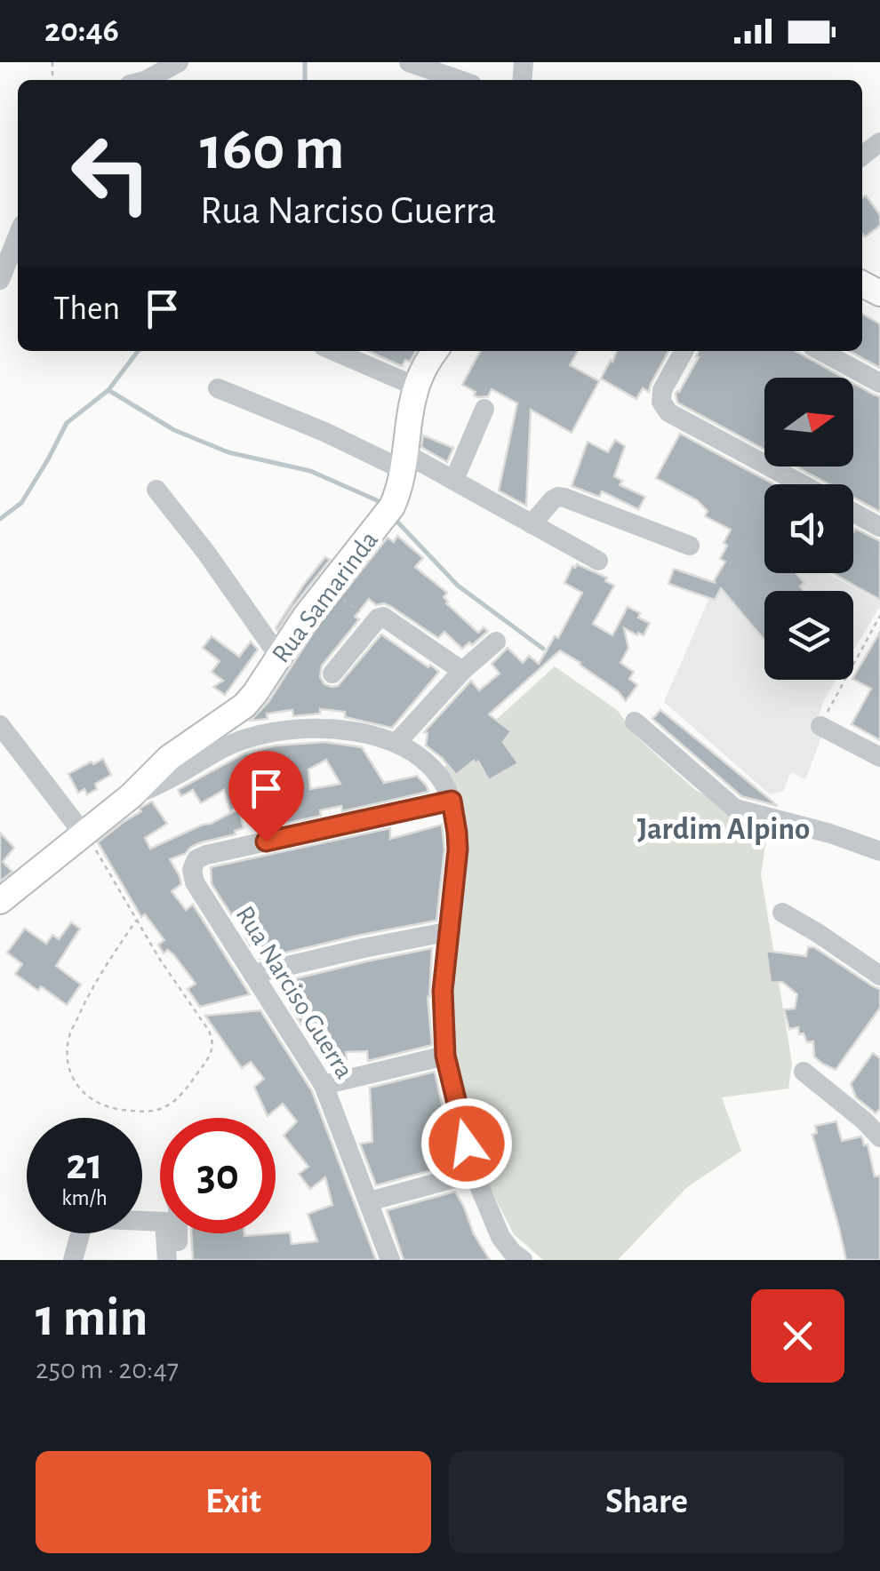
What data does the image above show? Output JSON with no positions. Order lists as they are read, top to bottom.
{
  "streets": {
    "main road": ["Rua Samarinda"],
    "street": ["Rua Narciso Guerra"]
  },
  "districts": ["Jardim Alpino"],
  "north": "right",
  "page": {
    "status": "20:46",
    "turn": ["160 m", "Rua Narciso Guerra"],
    "then": "Then",
    "speed": "21 km/h",
    "limit": "30",
    "heading": ["1 min", "250 m · 20:47"],
    "buttons": ["Exit", "Share"]
  }
}
